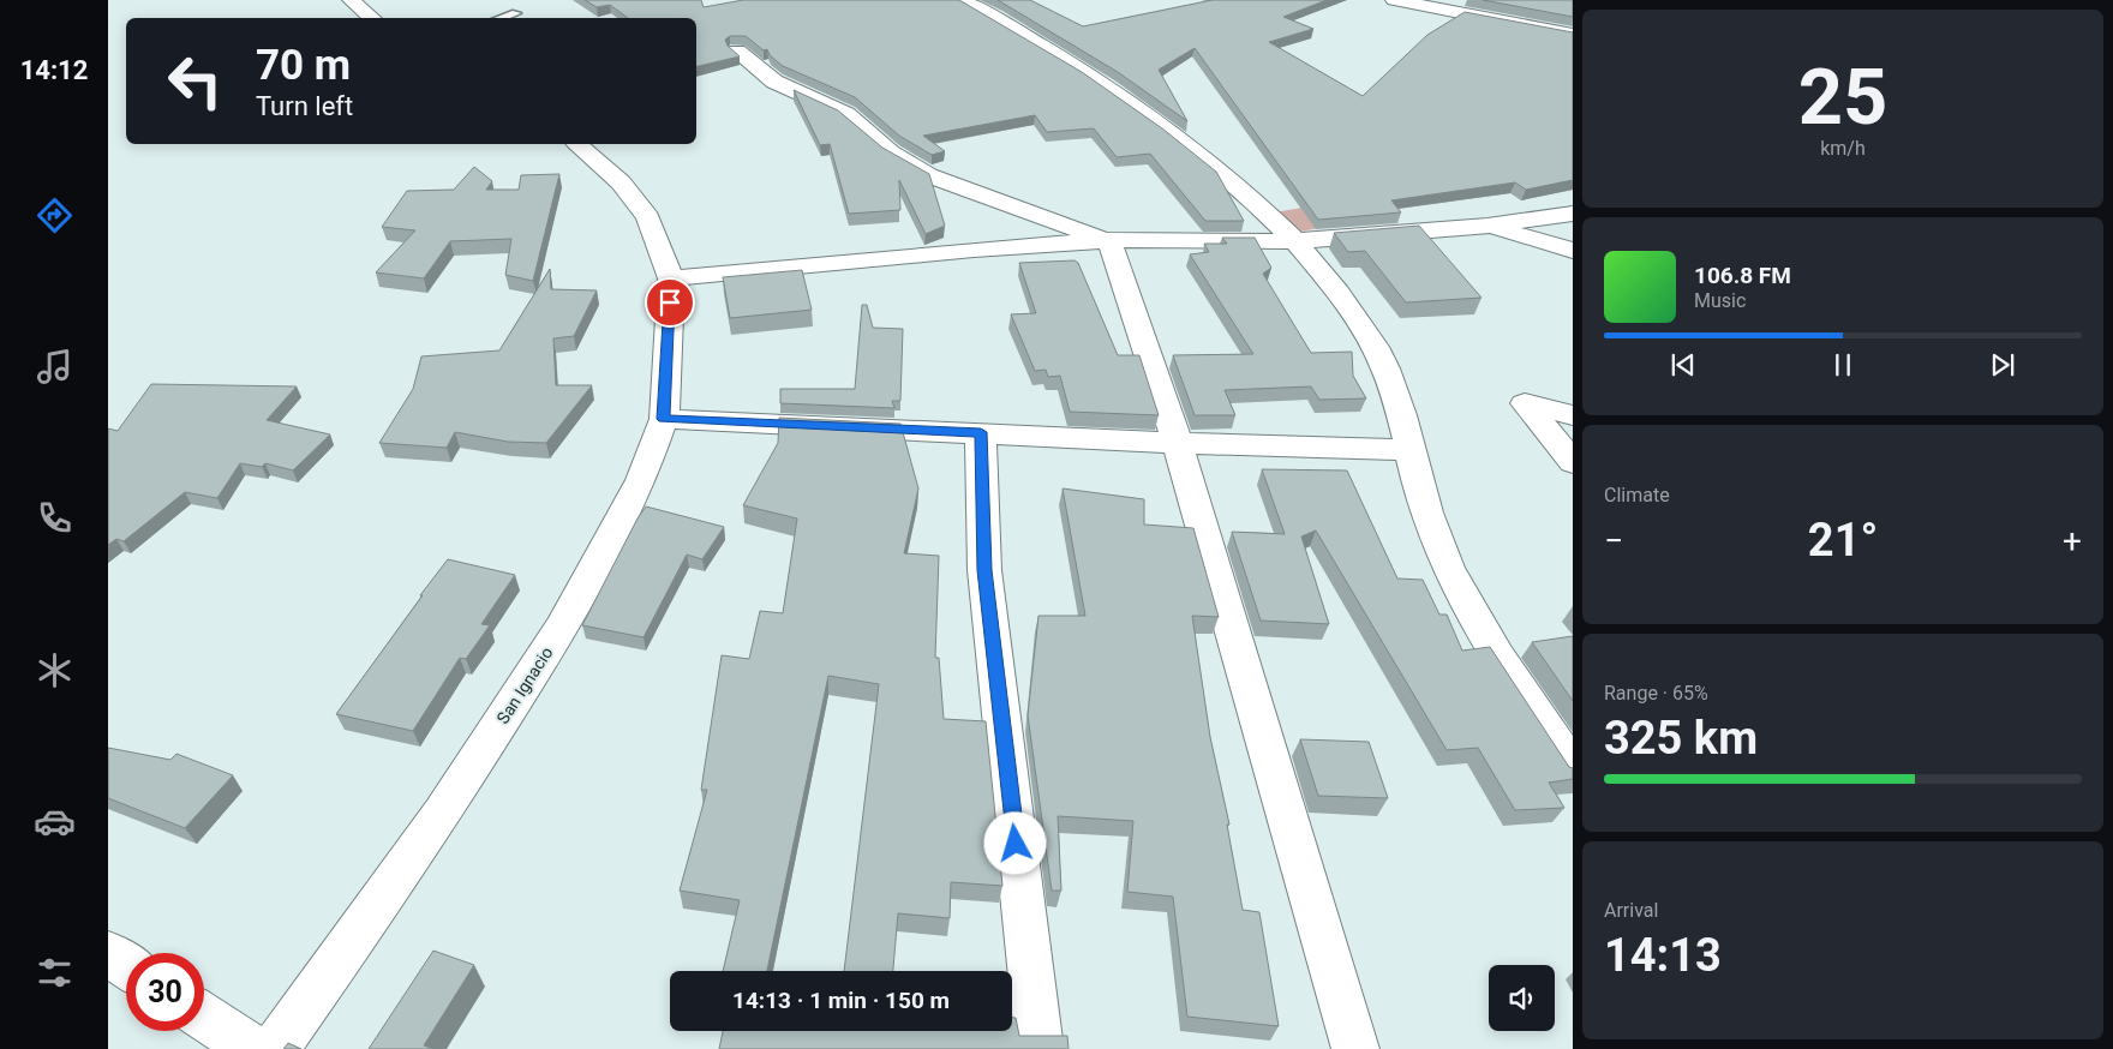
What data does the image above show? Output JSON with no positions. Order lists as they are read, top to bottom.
{
  "streets": {
    "street": ["San Ignacio"]
  },
  "page": {
    "tabs": "14:12",
    "tile": [
      ["25", "km/h"],
      "Climate",
      ["Range · 65%", "325 km"],
      ["Arrival", "14:13"]
    ],
    "turn": ["70 m", "Turn left"],
    "song": ["106.8 FM", "Music"],
    "heat": ["−", "21°", "+"],
    "limit": "30",
    "trip": "14:13 · 1 min · 150 m"
  }
}
